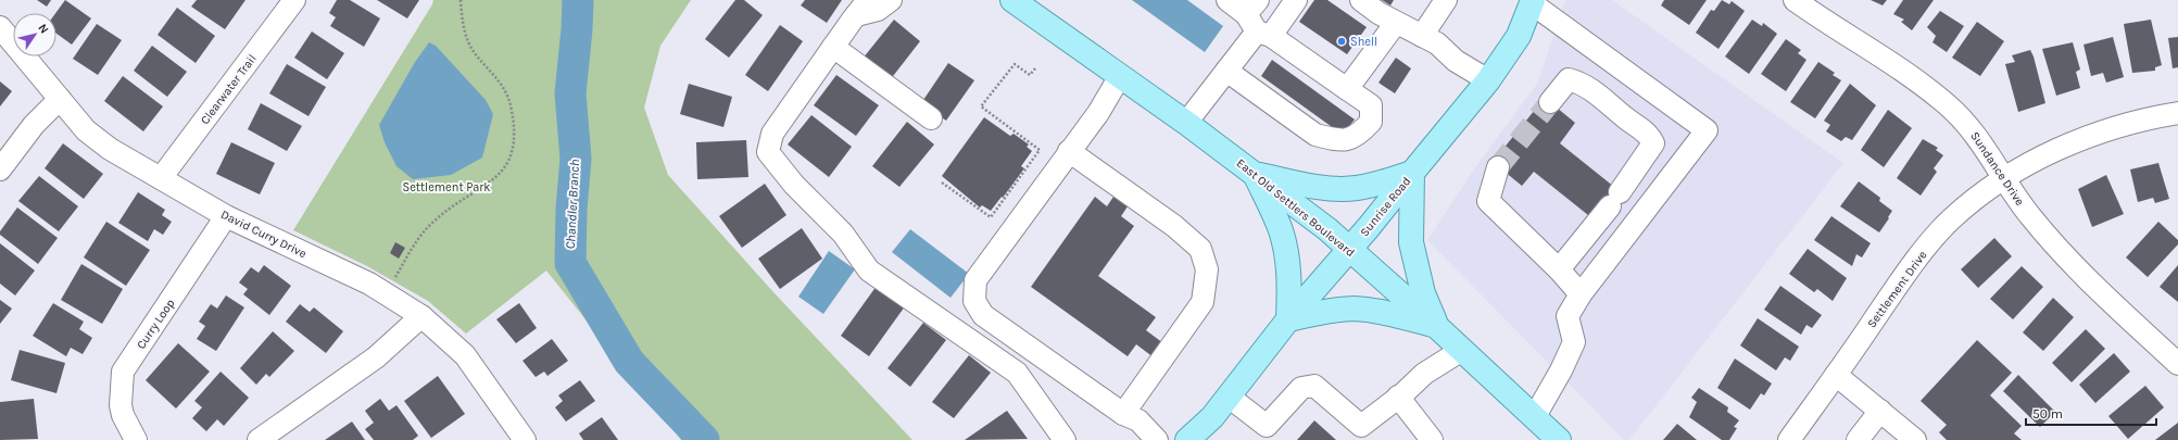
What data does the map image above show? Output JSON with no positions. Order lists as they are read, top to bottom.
{
  "streets": {
    "main road": ["Sunrise Road", "East Old Settlers Boulevard"],
    "street": [
      "Clearwater Trail",
      "Sundance Drive",
      "David Curry Drive",
      "Settlement Drive",
      "Curry Loop"
    ]
  },
  "crossings": [
    ["Clearwater Trail", "David Curry Drive"],
    ["Sundance Drive", "Settlement Drive"],
    ["Sunrise Road", "East Old Settlers Boulevard"],
    ["David Curry Drive", "Curry Loop"]
  ],
  "water": ["Chandler Branch"],
  "parks": ["Settlement Park"],
  "places": ["Shell"],
  "scale_bar": "50 m",
  "north": "top right"
}
